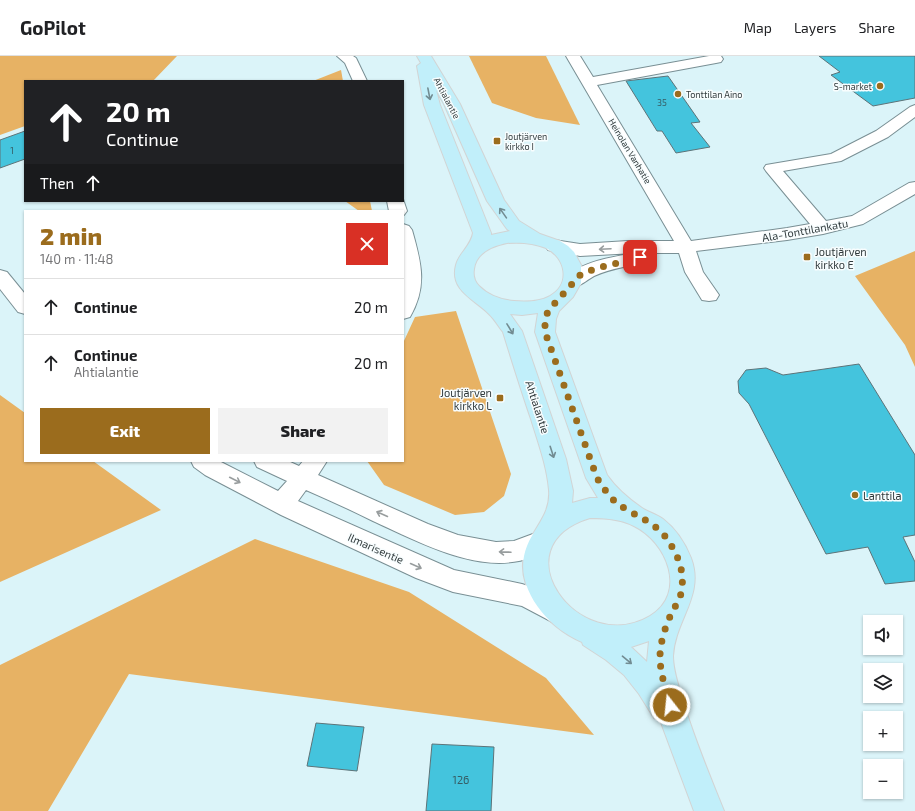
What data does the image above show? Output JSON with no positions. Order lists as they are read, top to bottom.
{
  "streets": {
    "main road": ["Ahtialantie"],
    "street": ["Heinolan Vanhatie", "Ala-Tonttilankatu", "Ilmarisentie"]
  },
  "crossings": [
    ["Ahtialantie", "Ala-Tonttilankatu"],
    ["Ahtialantie", "Ilmarisentie"],
    ["Heinolan Vanhatie", "Ala-Tonttilankatu"]
  ],
  "places": {
    "other": ["S-market", "Tonttilan Aino", "Lanttila"],
    "transit": ["Joutjärven kirkko I", "Joutjärven kirkko E", "Joutjärven kirkko L"]
  },
  "house_numbers": ["35", "1", "126"],
  "page": {
    "header": "GoPilot",
    "nav": ["Map", "Layers", "Share"],
    "turn": ["20 m", "Continue"],
    "then": "Then",
    "heading": ["2 min", "140 m · 11:48"],
    "list": [
      {
        "name": "Continue",
        "value": "20 m"
      },
      {
        "name": "Continue",
        "note": "Ahtialantie",
        "value": "20 m"
      }
    ],
    "buttons": ["Exit", "Share"],
    "map_buttons": ["+", "−"]
  }
}
